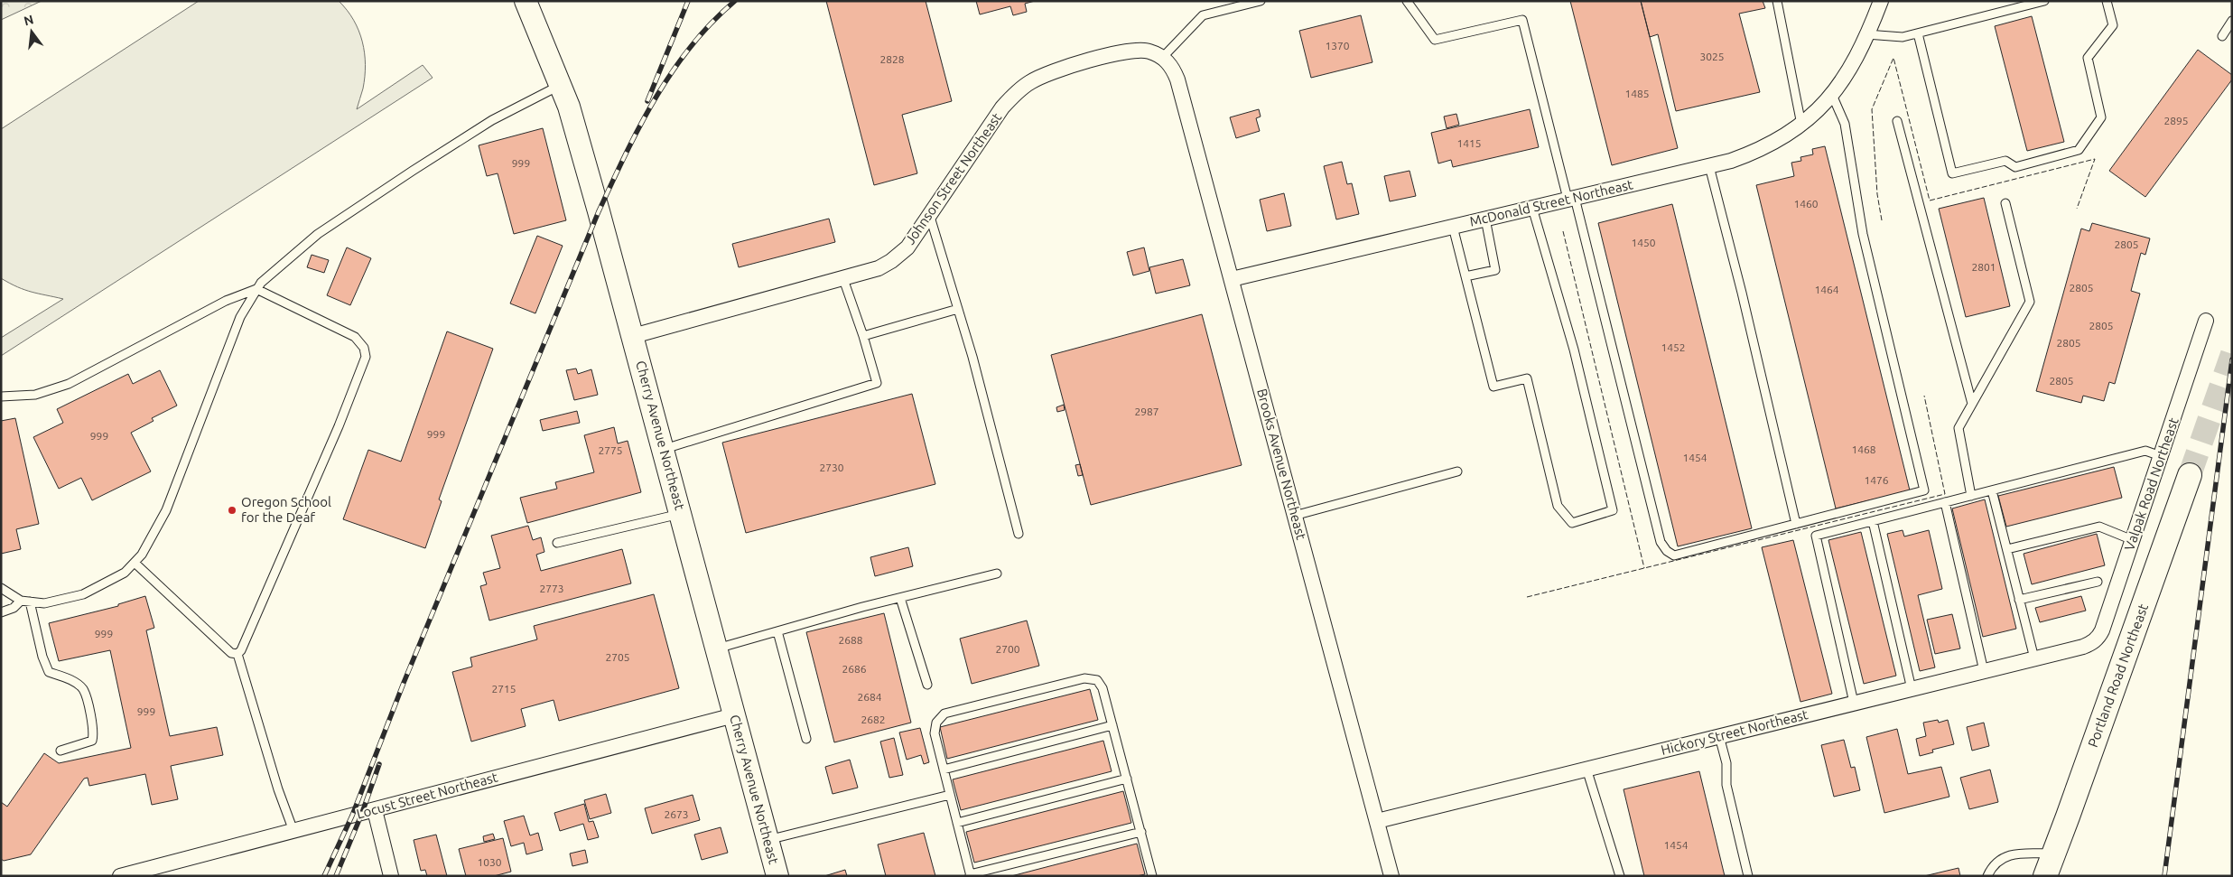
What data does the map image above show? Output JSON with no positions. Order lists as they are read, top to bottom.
{
  "streets": {
    "main road": ["Cherry Avenue Northeast", "Portland Road Northeast"],
    "street": [
      "Johnson Street Northeast",
      "McDonald Street Northeast",
      "Brooks Avenue Northeast",
      "Valpak Road Northeast",
      "Hickory Street Northeast",
      "Locust Street Northeast"
    ]
  },
  "crossings": [
    ["Johnson Street Northeast", "Cherry Avenue Northeast"],
    ["Johnson Street Northeast", "Brooks Avenue Northeast"],
    ["McDonald Street Northeast", "Brooks Avenue Northeast"],
    ["Cherry Avenue Northeast", "Locust Street Northeast"],
    ["Brooks Avenue Northeast", "Hickory Street Northeast"],
    ["Valpak Road Northeast", "Hickory Street Northeast"]
  ],
  "places": ["Oregon School for the Deaf"],
  "house_numbers": [
    "1370",
    "3025",
    "2828",
    "1485",
    "2895",
    "1415",
    "999",
    "1460",
    "1450",
    "2805",
    "2801",
    "2805",
    "1464",
    "2805",
    "2805",
    "1452",
    "2805",
    "2987",
    "999",
    "999",
    "1468",
    "2775",
    "1454",
    "2730",
    "1476",
    "2773",
    "999",
    "2688",
    "2700",
    "2705",
    "2686",
    "2715",
    "2684",
    "999",
    "2682",
    "2673",
    "1454",
    "1030"
  ],
  "north": "top"
}
